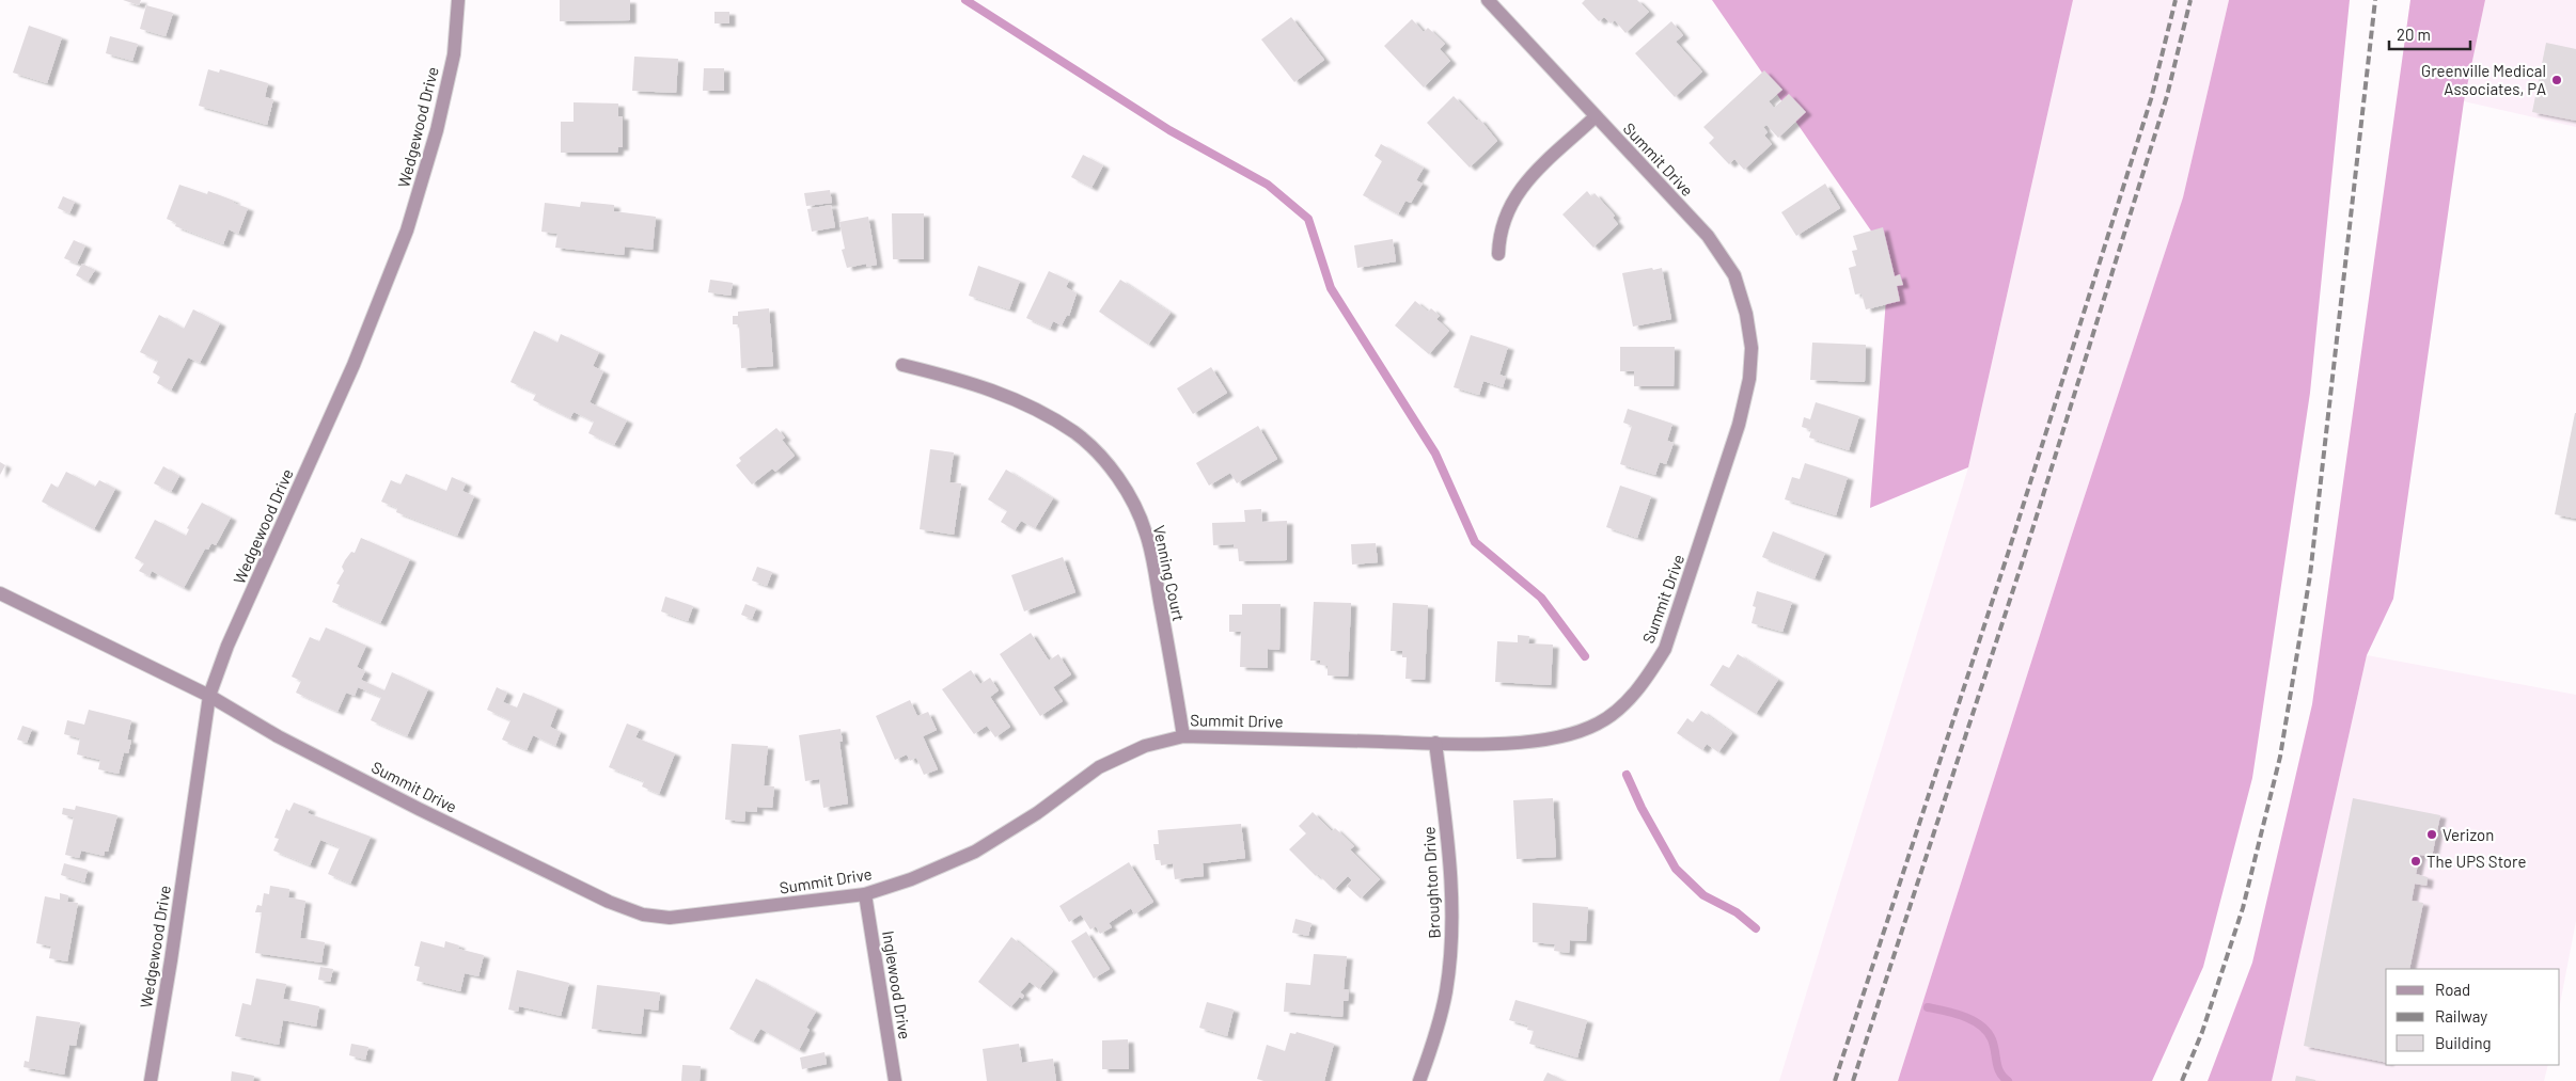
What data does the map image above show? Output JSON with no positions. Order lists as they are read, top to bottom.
{
  "streets": {
    "street": [
      "Wedgewood Drive",
      "Summit Drive",
      "Venning Court",
      "Broughton Drive",
      "Inglewood Drive"
    ]
  },
  "crossings": [
    ["Wedgewood Drive", "Summit Drive"],
    ["Summit Drive", "Venning Court"],
    ["Summit Drive", "Broughton Drive"],
    ["Summit Drive", "Inglewood Drive"]
  ],
  "places": ["Greenville Medical Associates, PA", "Verizon", "The UPS Store"],
  "legend": ["Road", "Railway", "Building"],
  "scale_bar": "20 m"
}
